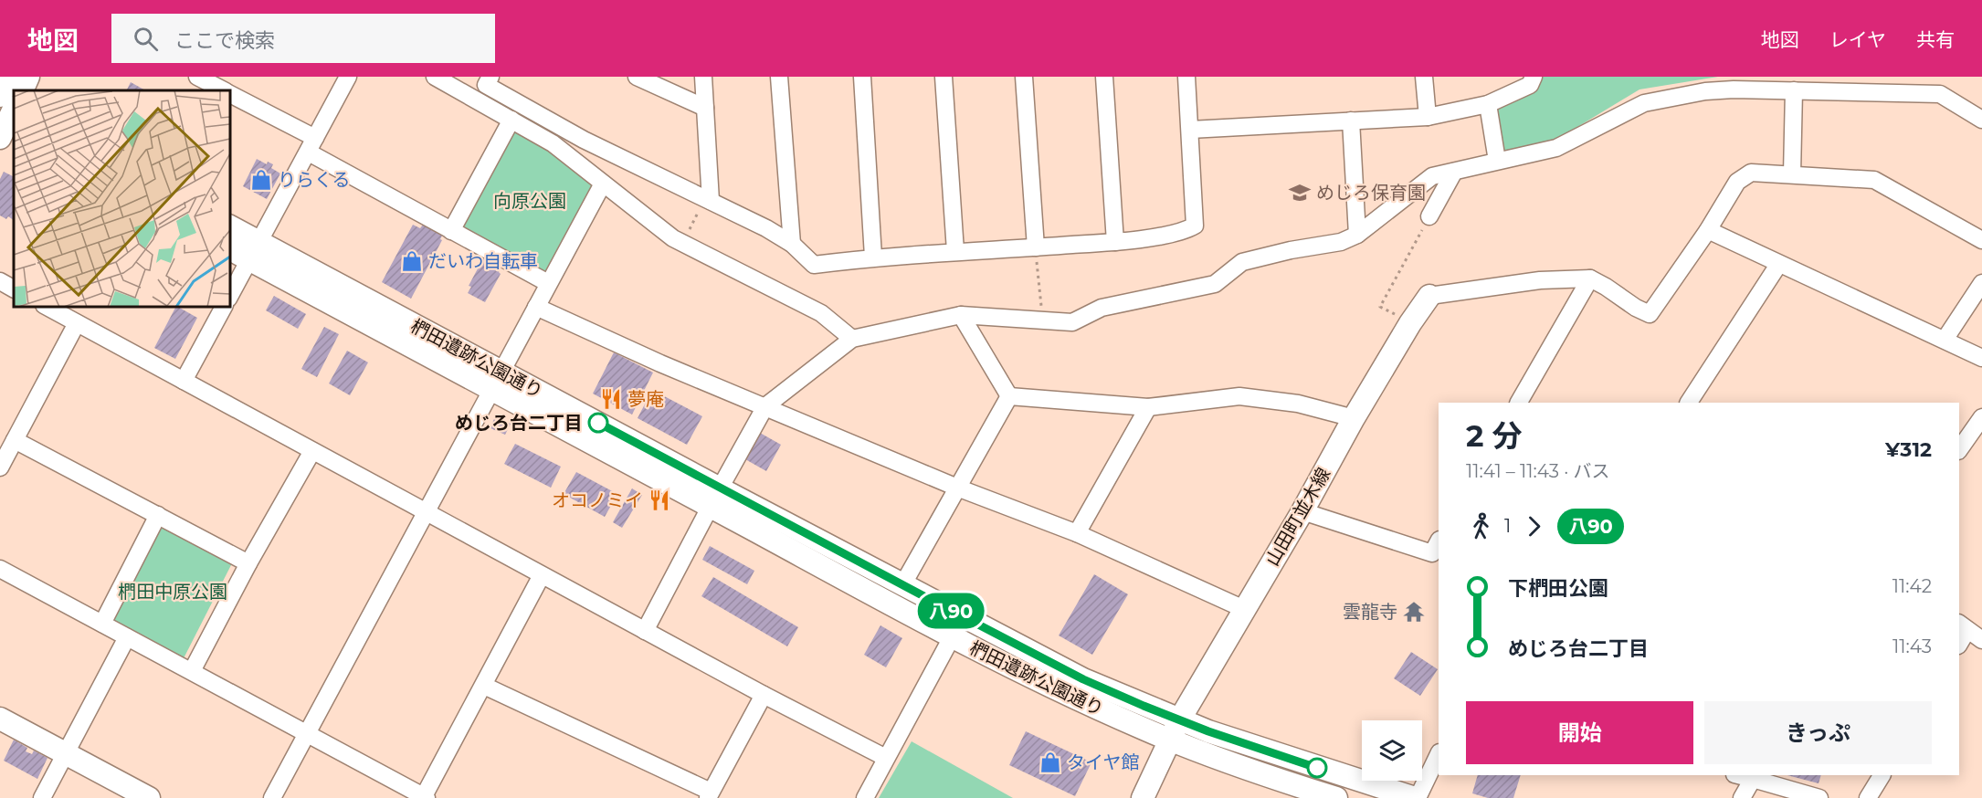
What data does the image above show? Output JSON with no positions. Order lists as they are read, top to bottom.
{
  "streets": {
    "street": ["椚田遺跡公園通り", "山田町並木線"]
  },
  "crossings": [
    ["椚田遺跡公園通り", "山田町並木線"]
  ],
  "parks": ["向原公園", "椚田中原公園"],
  "places": {
    "shop": ["りらくる", "だいわ自転車", "タイヤ館"],
    "school or university": ["めじろ保育園"],
    "restaurant": ["夢庵", "オコノミイ"],
    "other": ["めじろ台二丁目"],
    "temple": ["雲龍寺"]
  },
  "lines": ["bus line 八90"],
  "page": {
    "header": "地図",
    "search": "ここで検索",
    "nav": ["地図", "レイヤ", "共有"],
    "on_map": "八90",
    "heading": ["2 分", "11:41 – 11:43 · バス", "¥312"],
    "legs": ["1", "八90"],
    "list": [
      {
        "name": "下椚田公園",
        "value": "11:42"
      },
      {
        "name": "めじろ台二丁目",
        "value": "11:43"
      }
    ],
    "buttons": ["開始", "きっぷ"]
  }
}
